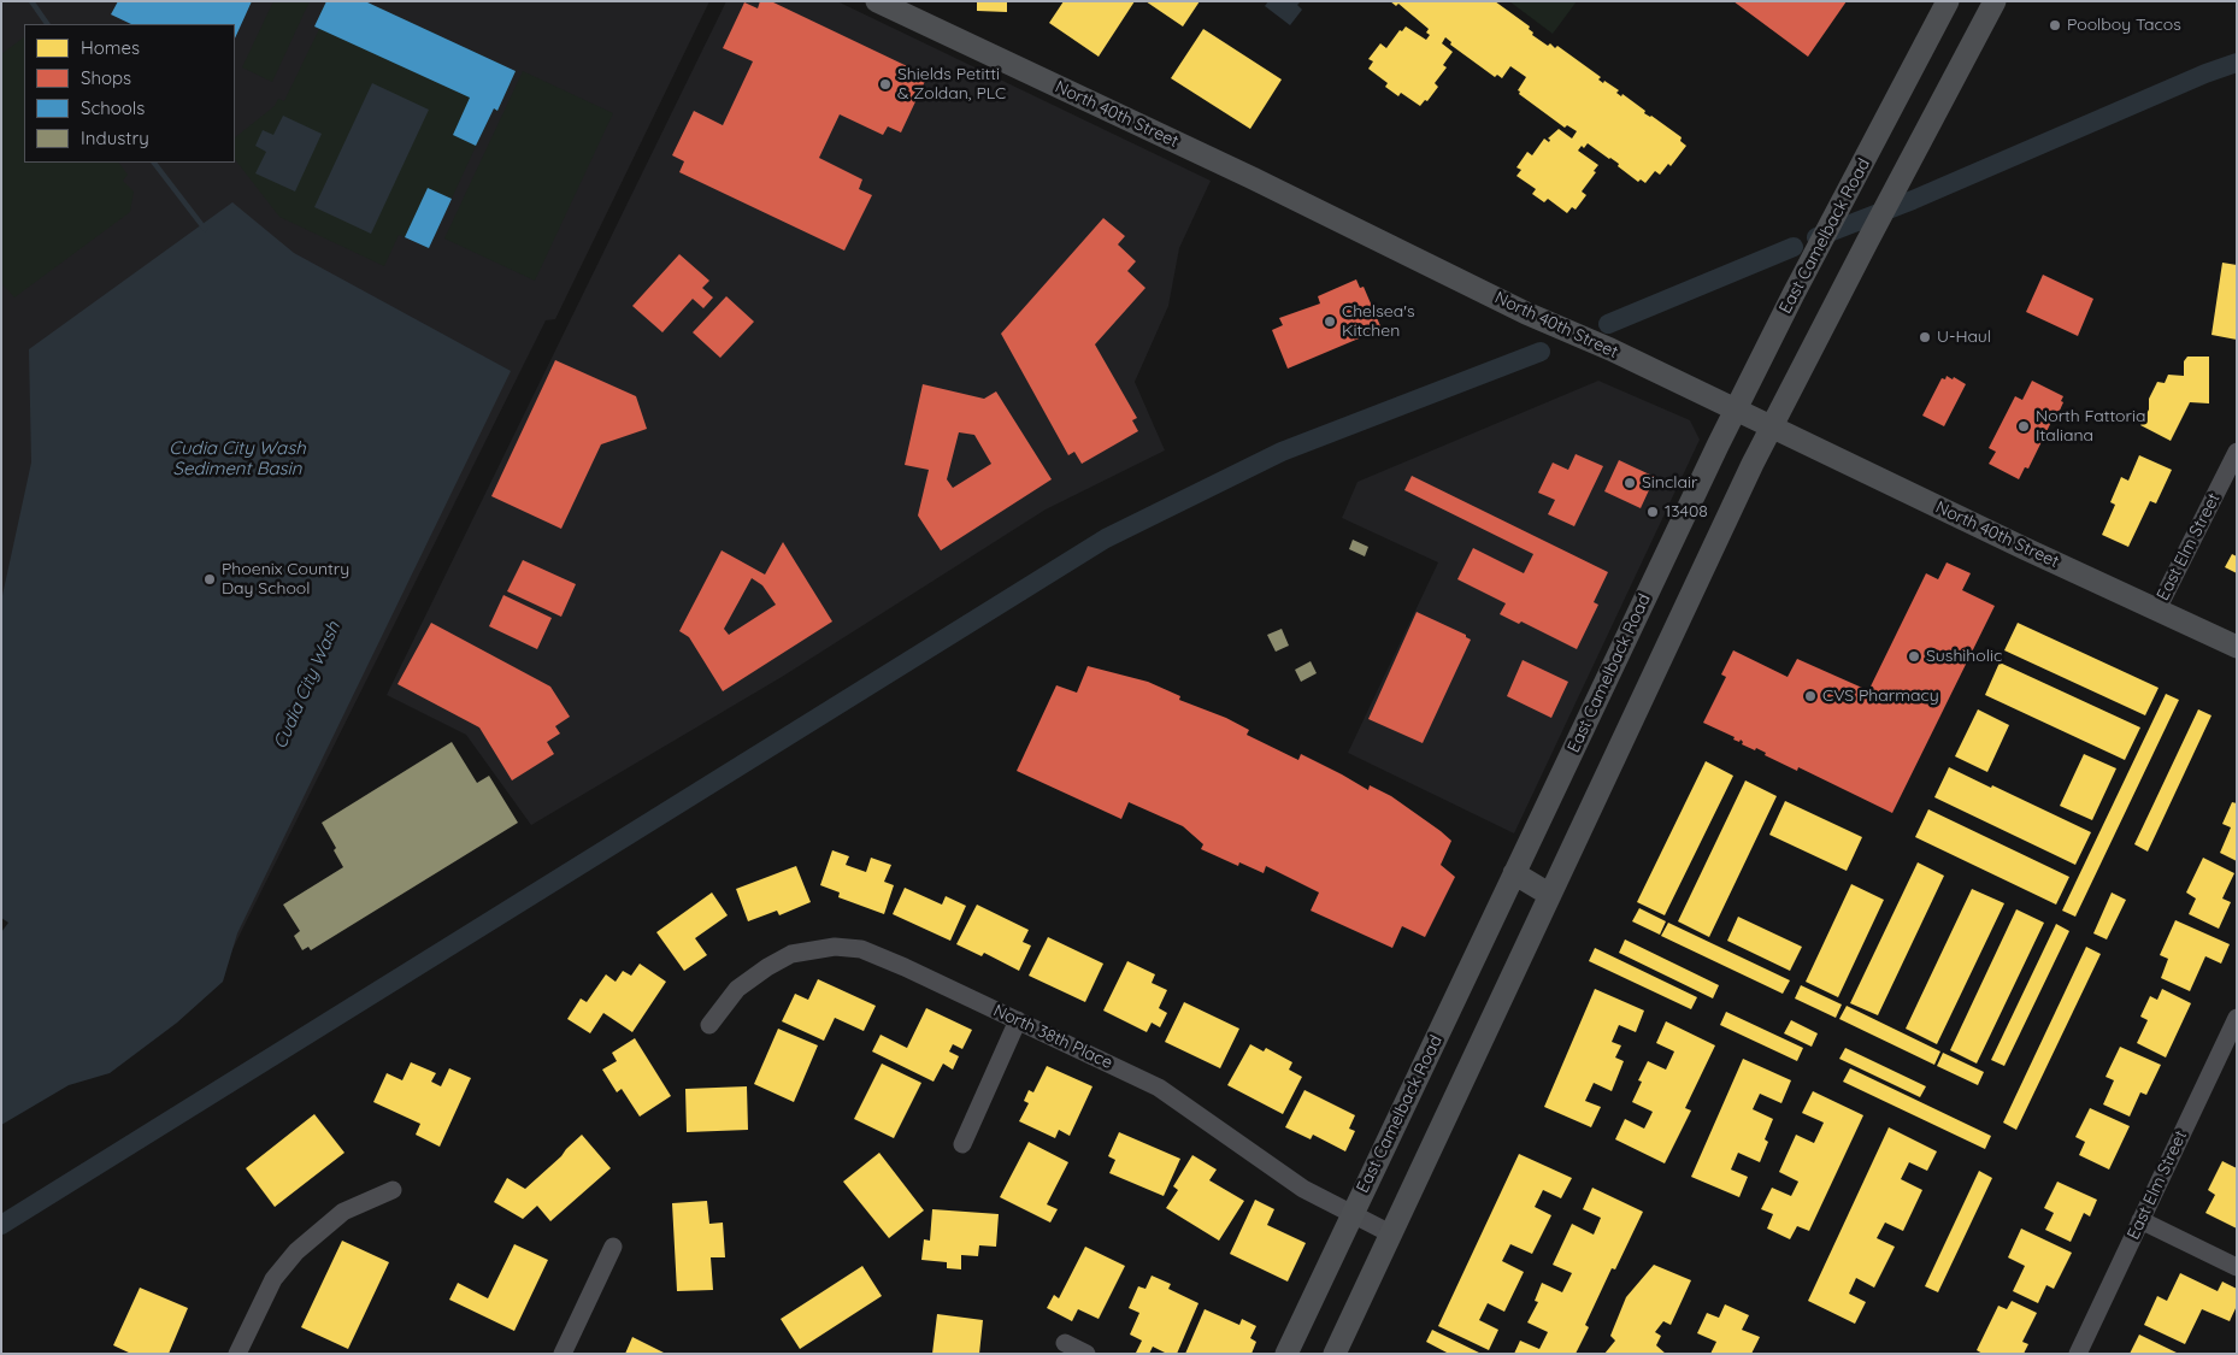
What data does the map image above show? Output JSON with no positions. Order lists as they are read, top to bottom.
{
  "streets": {
    "main road": ["North 40th Street", "East Camelback Road"],
    "street": ["East Elm Street", "North 38th Place"]
  },
  "crossings": [
    ["North 40th Street", "East Camelback Road"],
    ["North 40th Street", "East Elm Street"],
    ["East Camelback Road", "North 38th Place"]
  ],
  "water": ["Cudia City Wash Sediment Basin", "Cudia City Wash"],
  "places": [
    "Poolboy Tacos",
    "Shields Petitti & Zoldan, PLC",
    "Chelsea's Kitchen",
    "U-Haul",
    "North Fattoria Italiana",
    "Sinclair",
    "13408",
    "Phoenix Country Day School",
    "Sushiholic",
    "CVS Pharmacy"
  ],
  "legend": [
    "Homes",
    "Shops",
    "Schools",
    "Industry"
  ]
}
